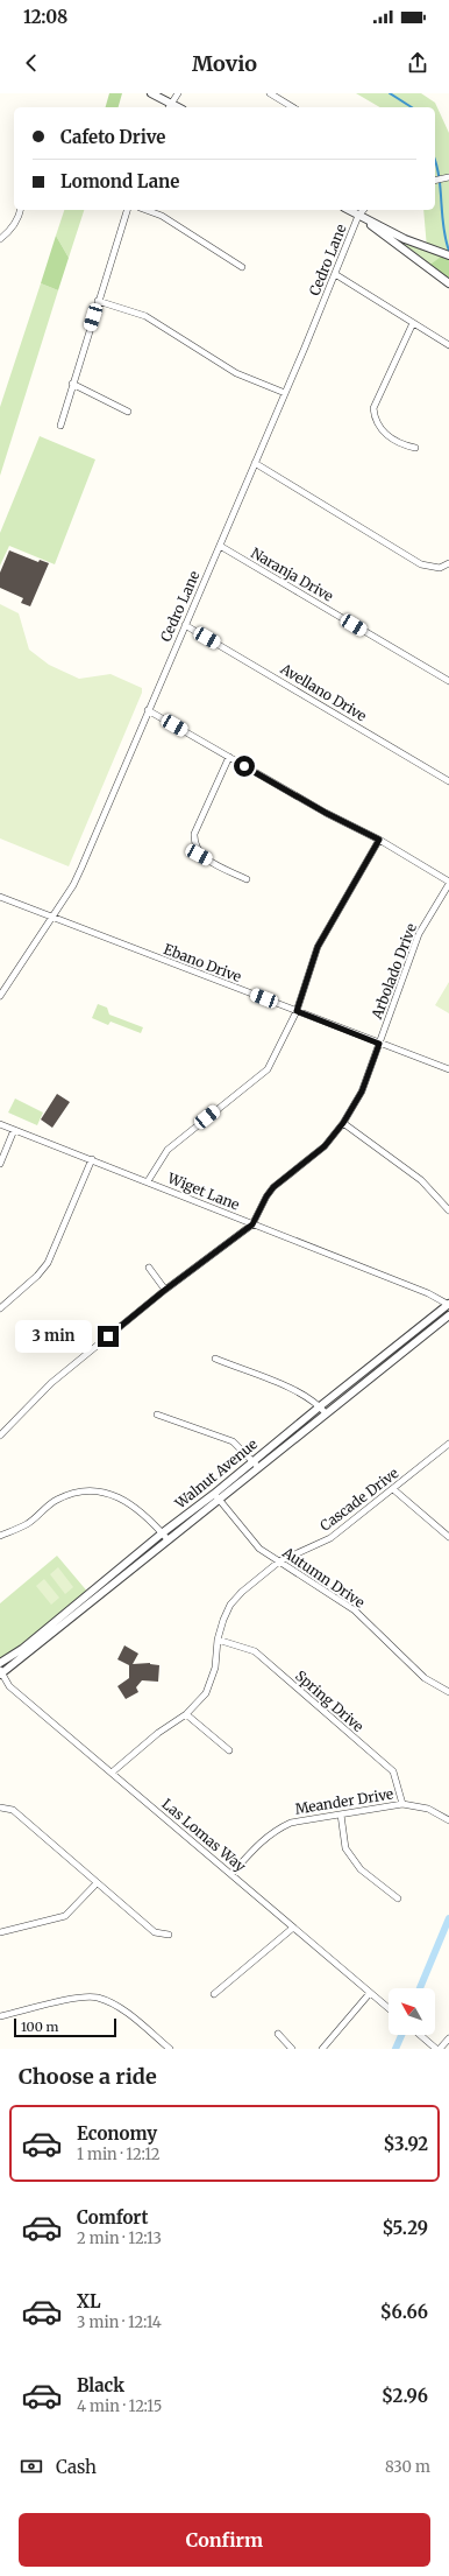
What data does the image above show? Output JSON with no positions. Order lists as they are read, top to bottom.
{
  "streets": {
    "street": [
      "Cedro Lane",
      "Naranja Drive",
      "Avellano Drive",
      "Ebano Drive",
      "Arbolado Drive",
      "Wiget Lane",
      "Walnut Avenue",
      "Cascade Drive",
      "Autumn Drive",
      "Spring Drive",
      "Meander Drive",
      "Las Lomas Way"
    ]
  },
  "crossings": [
    ["Cedro Lane", "Naranja Drive"],
    ["Cedro Lane", "Avellano Drive"],
    ["Cedro Lane", "Ebano Drive"],
    ["Ebano Drive", "Arbolado Drive"],
    ["Arbolado Drive", "Wiget Lane"],
    ["Wiget Lane", "Walnut Avenue"],
    ["Walnut Avenue", "Autumn Drive"],
    ["Walnut Avenue", "Las Lomas Way"],
    ["Cascade Drive", "Autumn Drive"],
    ["Cascade Drive", "Spring Drive"],
    ["Cascade Drive", "Las Lomas Way"],
    ["Spring Drive", "Meander Drive"],
    ["Meander Drive", "Las Lomas Way"]
  ],
  "scale_bar": "100 m",
  "north": "top left",
  "page": {
    "status": "12:08",
    "header": "Movio",
    "banner": ["Cafeto Drive", "Lomond Lane"],
    "bubble": "3 min",
    "scale": "100 m",
    "heading": "Choose a ride",
    "list": [
      {
        "name": "Economy",
        "note": "1 min · 12:12",
        "value": "$3.92"
      },
      {
        "name": "Comfort",
        "note": "2 min · 12:13",
        "value": "$5.29"
      },
      {
        "name": "XL",
        "note": "3 min · 12:14",
        "value": "$6.66"
      },
      {
        "name": "Black",
        "note": "4 min · 12:15",
        "value": "$2.96"
      }
    ],
    "pay": ["Cash", "830 m"],
    "buttons": "Confirm"
  }
}
